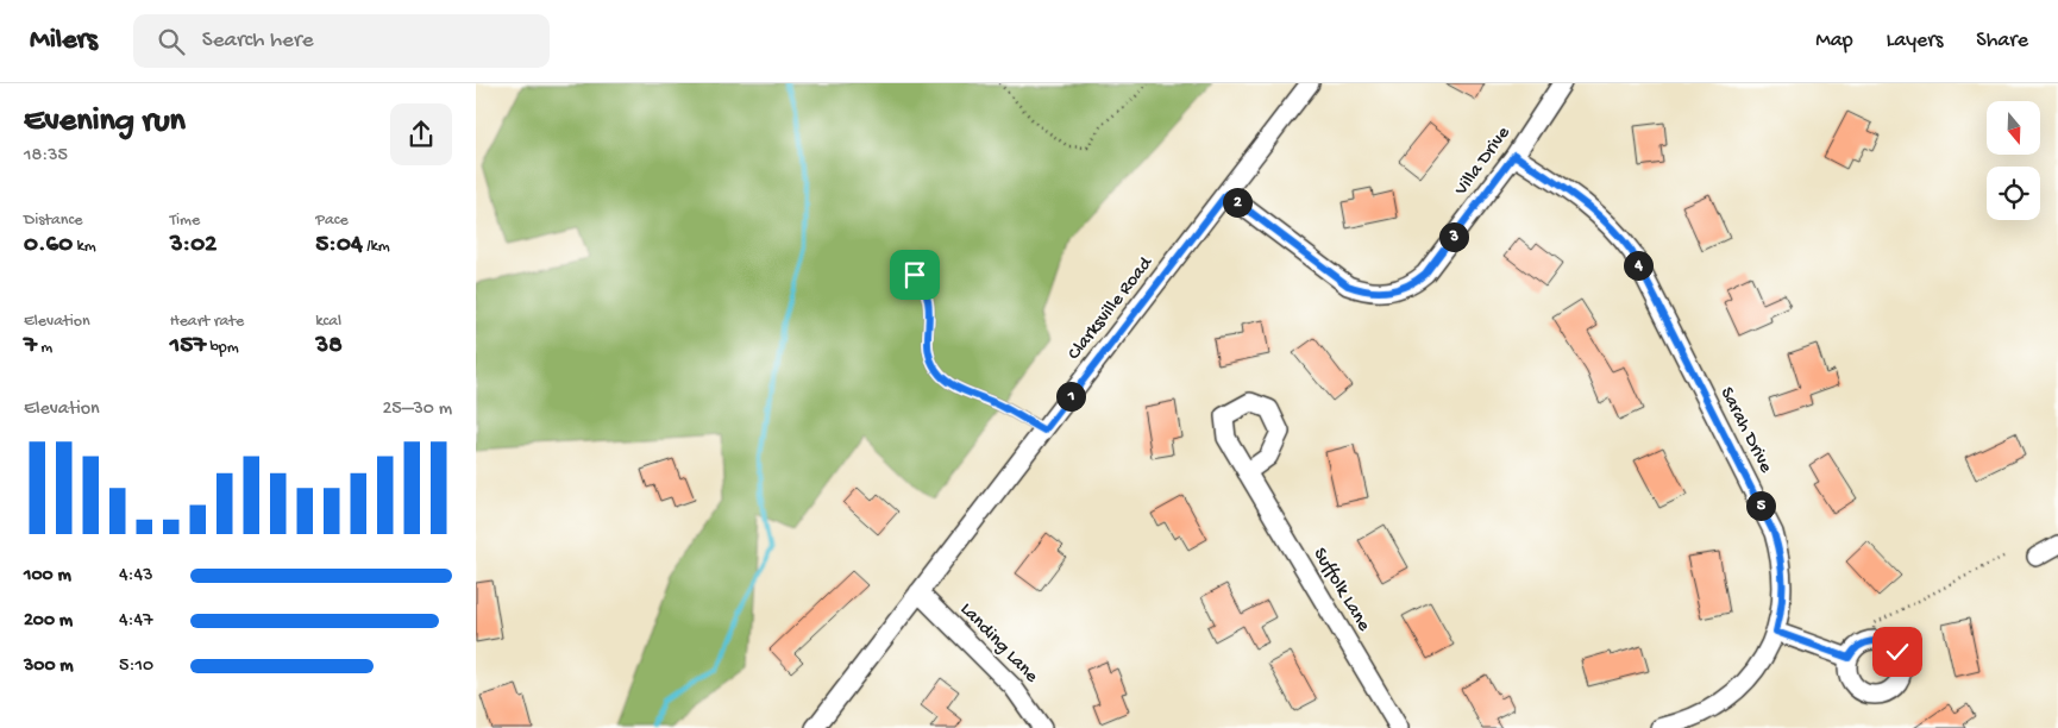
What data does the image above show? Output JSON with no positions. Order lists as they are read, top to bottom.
{
  "streets": {
    "street": [
      "Villa Drive",
      "Clarksville Road",
      "Sarah Drive",
      "Suffolk Lane",
      "Landing Lane"
    ]
  },
  "crossings": [
    ["Villa Drive", "Clarksville Road"],
    ["Villa Drive", "Sarah Drive"],
    ["Clarksville Road", "Landing Lane"]
  ],
  "north": "bottom",
  "page": {
    "header": "Milers",
    "search": "Search here",
    "nav": ["Map", "Layers", "Share"],
    "heading": ["Evening run", "18:35"],
    "stats": [
      ["Distance", "0.60 km"],
      ["Time", "3:02"],
      ["Pace", "5:04 /km"],
      ["Elevation", "7 m"],
      ["Heart rate", "157 bpm"],
      ["kcal", "38"]
    ],
    "pins": [
      "2",
      "3",
      "4",
      "1",
      "5"
    ],
    "chart": ["Elevation", "25–30 m"],
    "list": [
      {
        "name": "100 m",
        "note": "4:43"
      },
      {
        "name": "200 m",
        "note": "4:47"
      },
      {
        "name": "300 m",
        "note": "5:10"
      }
    ]
  }
}
